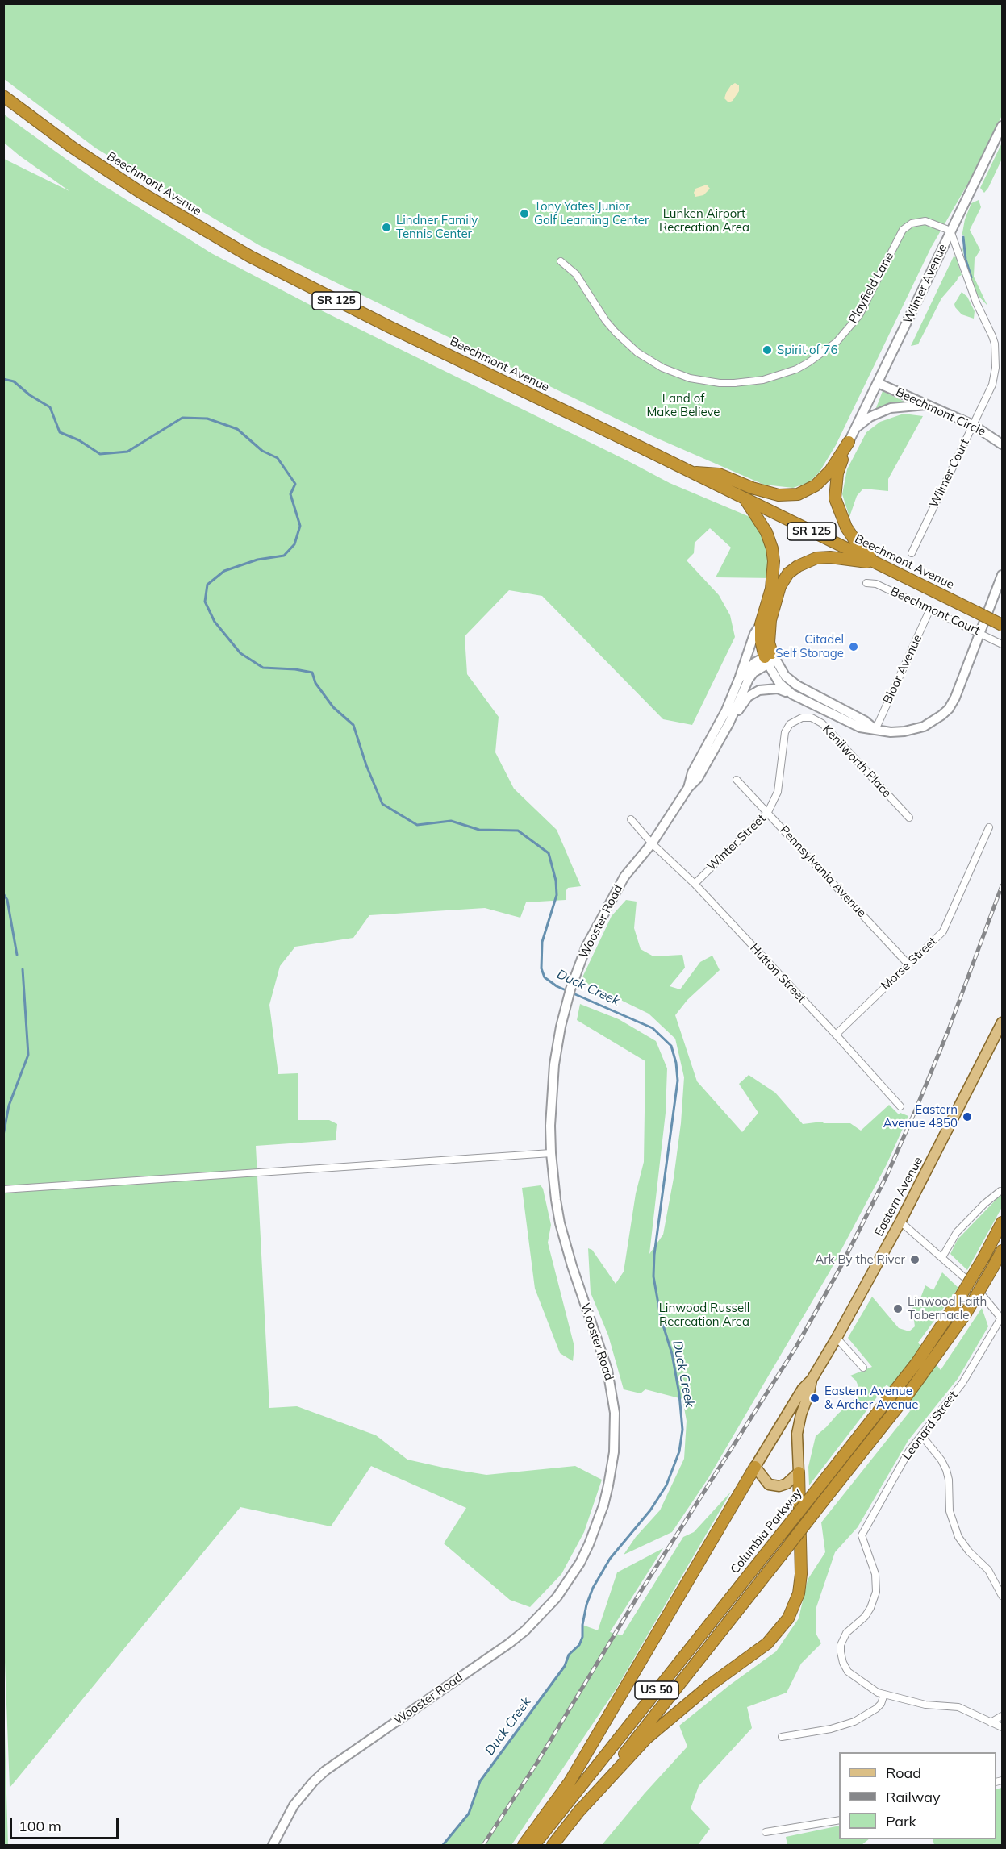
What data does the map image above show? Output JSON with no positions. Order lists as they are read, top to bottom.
{
  "streets": {
    "highway": [
      "Beechmont Avenue",
      "SR 125",
      "Columbia Parkway",
      "US 50"
    ],
    "main road": ["Eastern Avenue"],
    "street": [
      "Wilmer Avenue",
      "Playfield Lane",
      "Beechmont Circle",
      "Wilmer Court",
      "Beechmont Court",
      "Bloor Avenue",
      "Kenilworth Place",
      "Winter Street",
      "Pennsylvania Avenue",
      "Wooster Road",
      "Morse Street",
      "Hutton Street",
      "Leonard Street"
    ]
  },
  "crossings": [
    ["Wilmer Avenue", "Playfield Lane"],
    ["Wilmer Avenue", "Beechmont Circle"],
    ["Wilmer Avenue", "Wilmer Court"],
    ["Playfield Lane", "Wilmer Court"],
    ["Beechmont Circle", "Wilmer Court"],
    ["Beechmont Court", "Bloor Avenue"],
    ["Kenilworth Place", "Winter Street"],
    ["Winter Street", "Pennsylvania Avenue"],
    ["Winter Street", "Hutton Street"],
    ["Pennsylvania Avenue", "Morse Street"],
    ["Wooster Road", "Hutton Street"],
    ["Morse Street", "Hutton Street"]
  ],
  "water": ["Duck Creek"],
  "parks": ["Lunken Airport Recreation Area", "Land of Make Believe", "Linwood Russell Recreation Area"],
  "places": [
    "Tony Yates Junior Golf Learning Center",
    "Lindner Family Tennis Center",
    "Spirit of 76",
    "Citadel Self Storage",
    "Eastern Avenue 4850",
    "Ark By the River",
    "Linwood Faith Tabernacle",
    "Eastern Avenue & Archer Avenue"
  ],
  "legend": ["Road", "Railway", "Park"],
  "scale_bar": "100 m"
}
